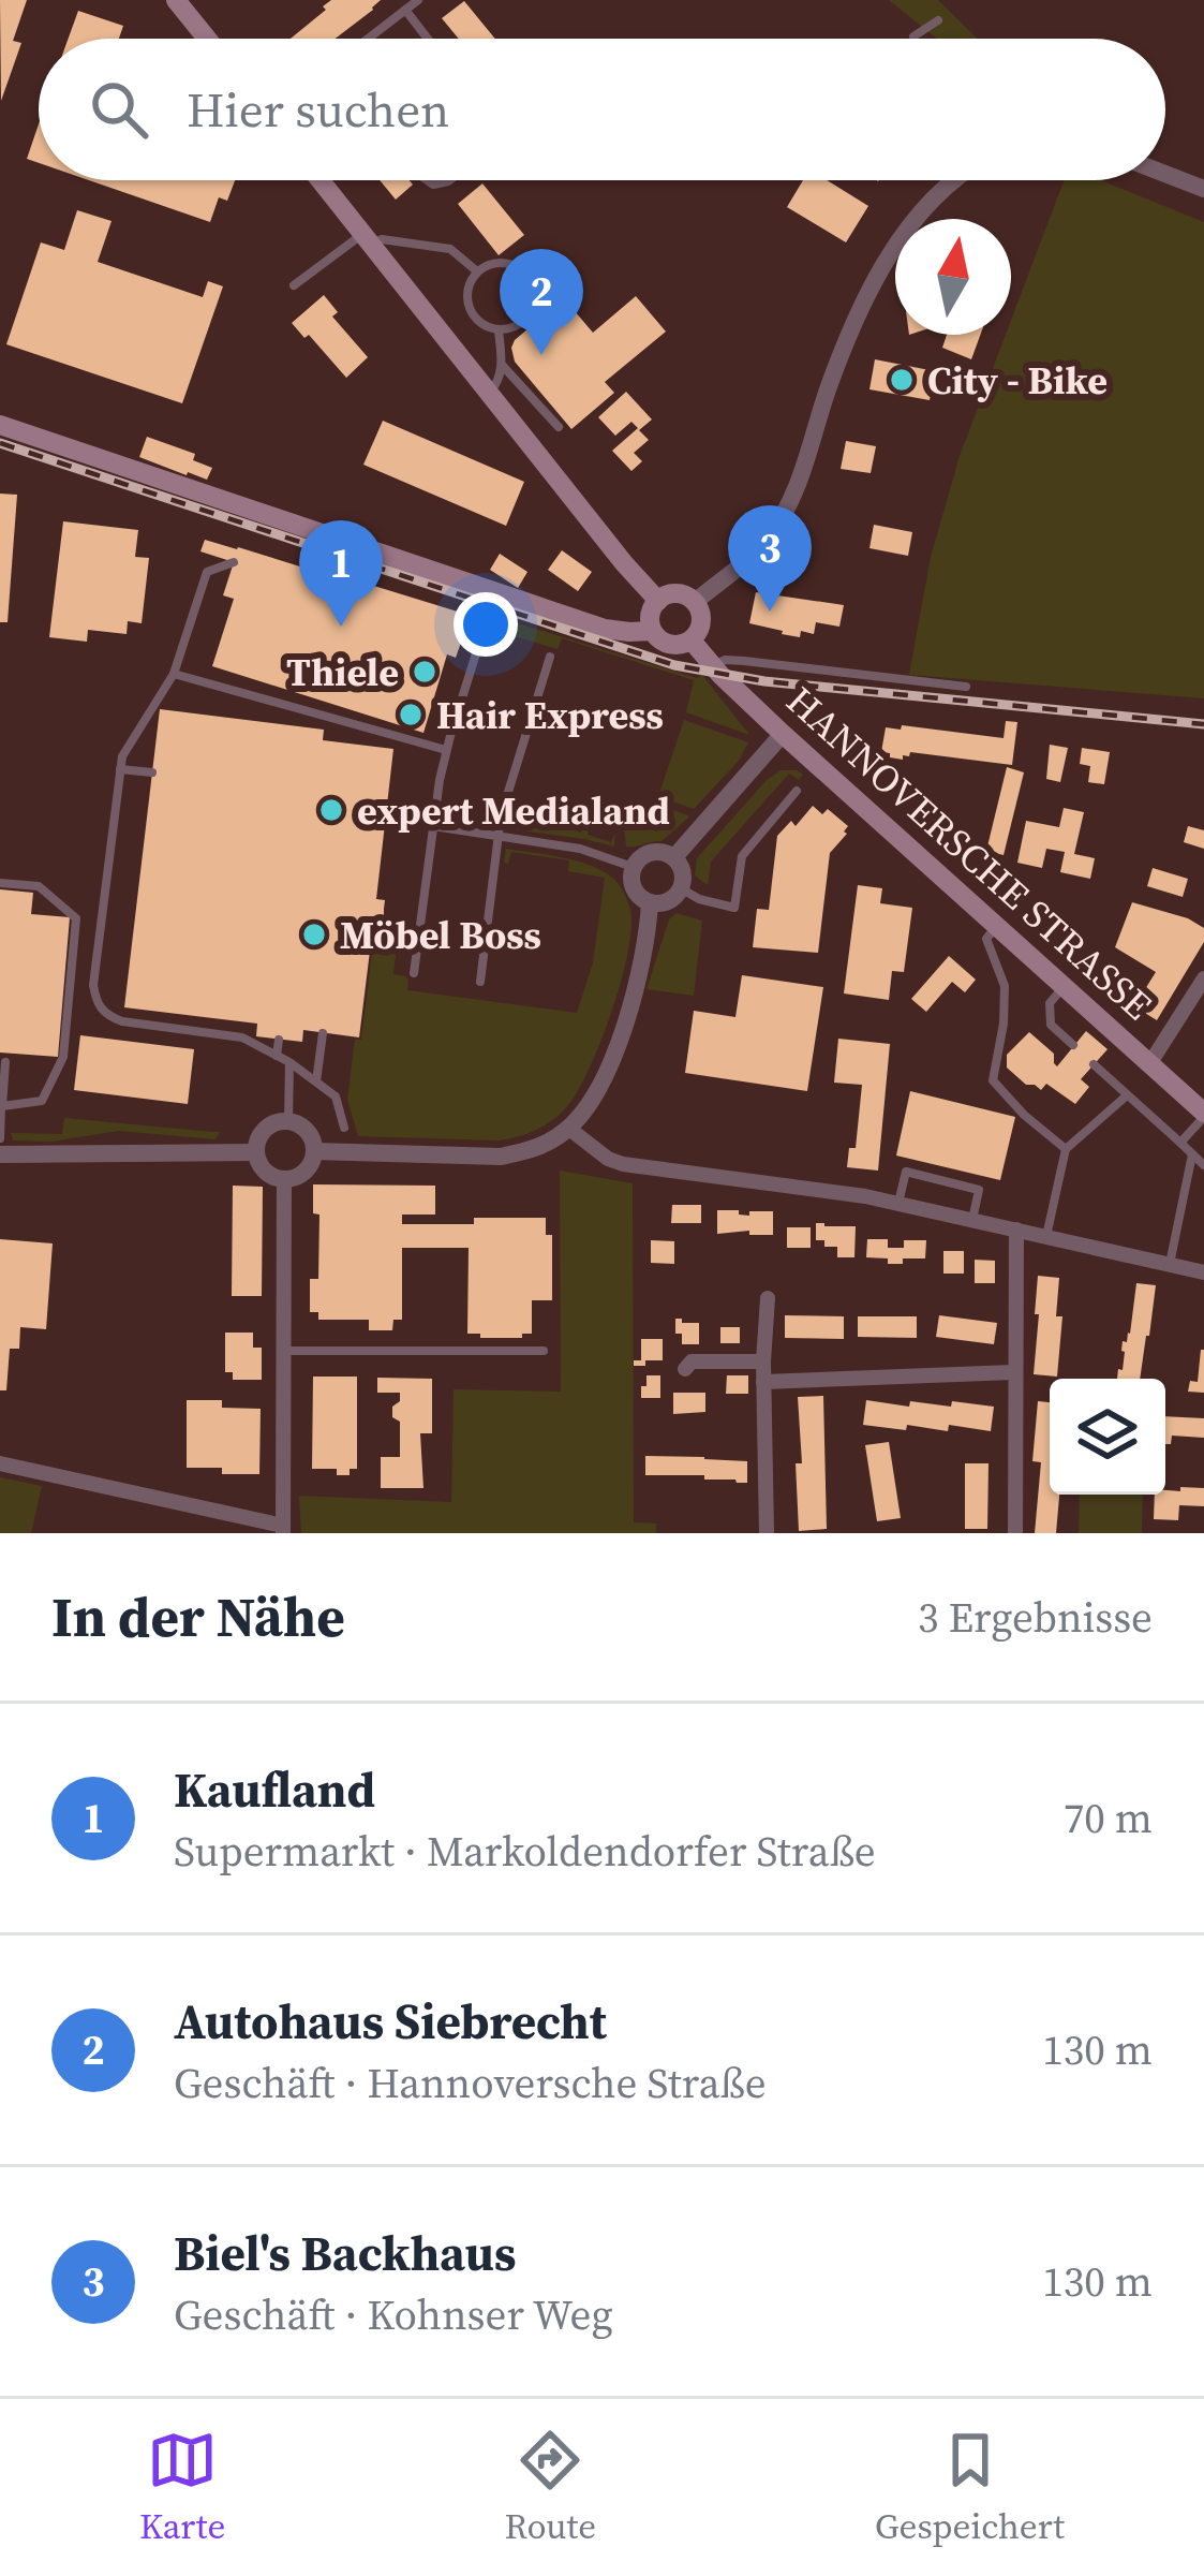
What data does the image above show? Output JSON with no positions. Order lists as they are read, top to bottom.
{
  "streets": {
    "main road": ["HANNOVERSCHE STRASSE"]
  },
  "places": [
    "City - Bike",
    "Thiele",
    "Hair Express",
    "expert Medialand",
    "Möbel Boss"
  ],
  "north": "top",
  "page": {
    "search": "Hier suchen",
    "pins": ["2", "3", "1"],
    "heading": ["In der Nähe", "3 Ergebnisse"],
    "list": [
      {
        "mark": "1",
        "name": "Kaufland",
        "note": "Supermarkt · Markoldendorfer Straße",
        "value": "70 m"
      },
      {
        "mark": "2",
        "name": "Autohaus Siebrecht",
        "note": "Geschäft · Hannoversche Straße",
        "value": "130 m"
      },
      {
        "mark": "3",
        "name": "Biel's Backhaus",
        "note": "Geschäft · Kohnser Weg",
        "value": "130 m"
      }
    ],
    "nav": ["Karte", "Route", "Gespeichert"]
  }
}
